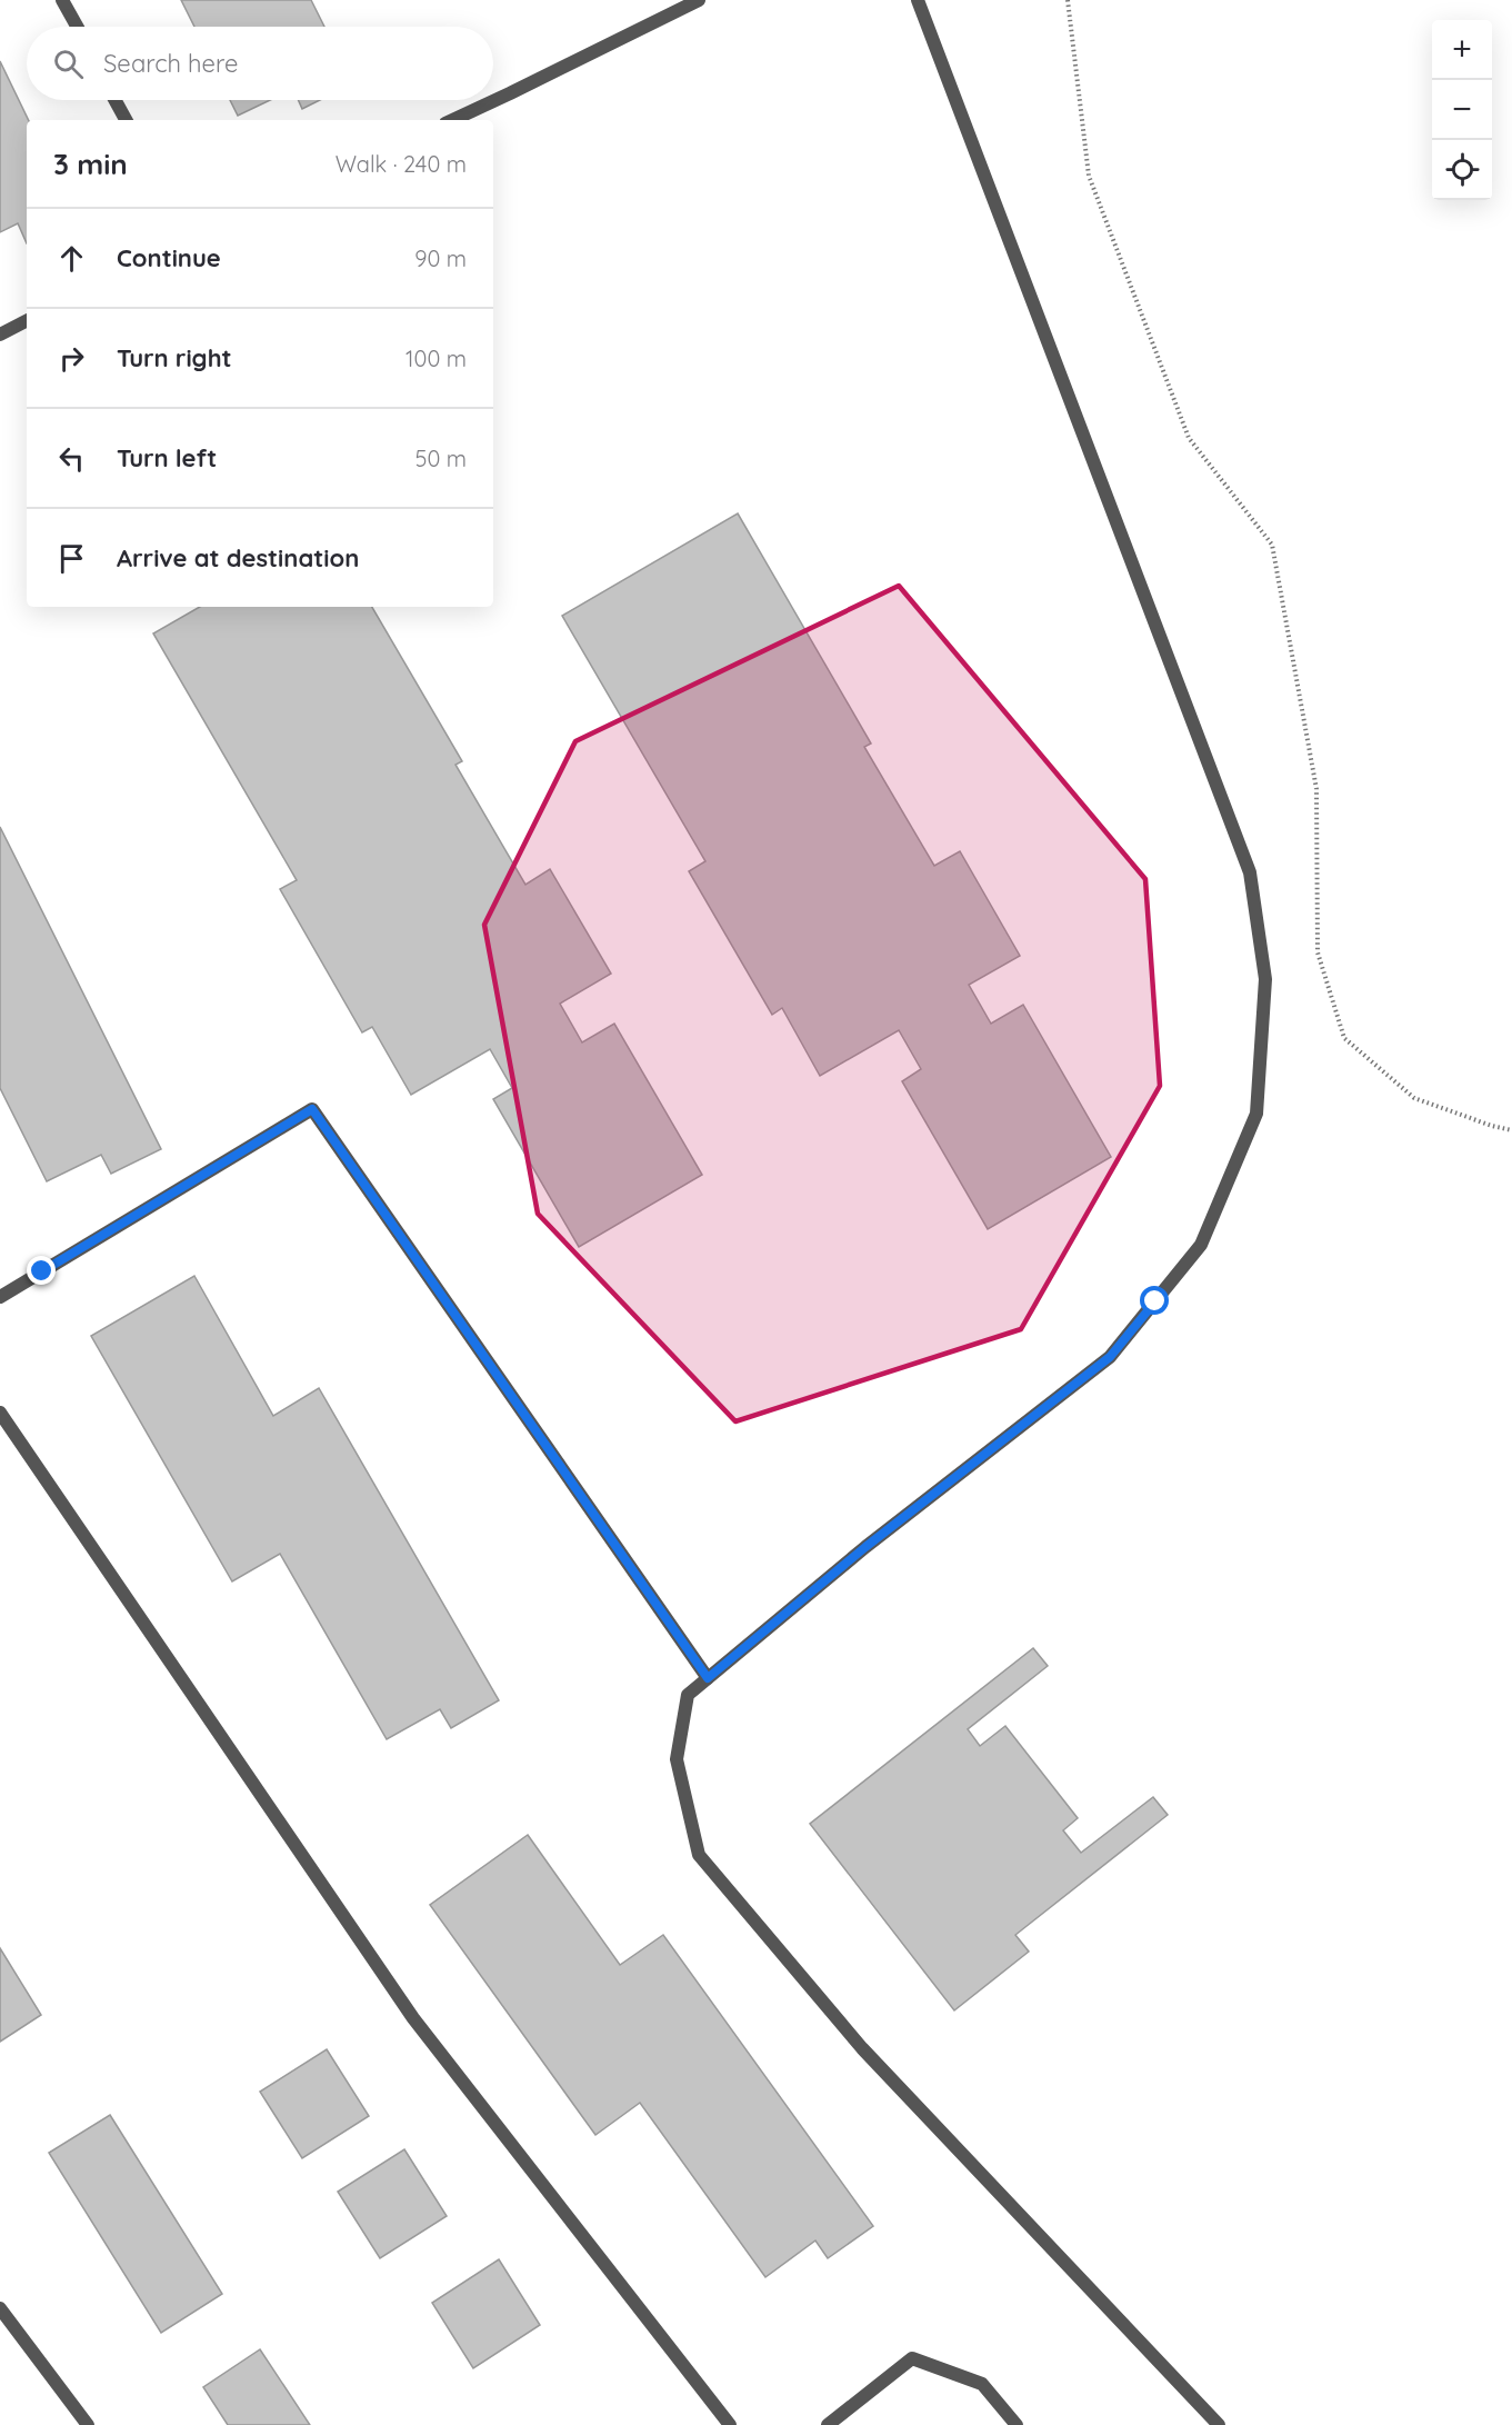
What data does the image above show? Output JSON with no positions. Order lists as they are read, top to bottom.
{
  "page": {
    "map_buttons": ["+", "−"],
    "search": "Search here",
    "heading": ["3 min", "Walk · 240 m"],
    "list": [
      ["Continue", "90 m"],
      ["Turn right", "100 m"],
      ["Turn left", "50 m"],
      "Arrive at destination"
    ]
  }
}
